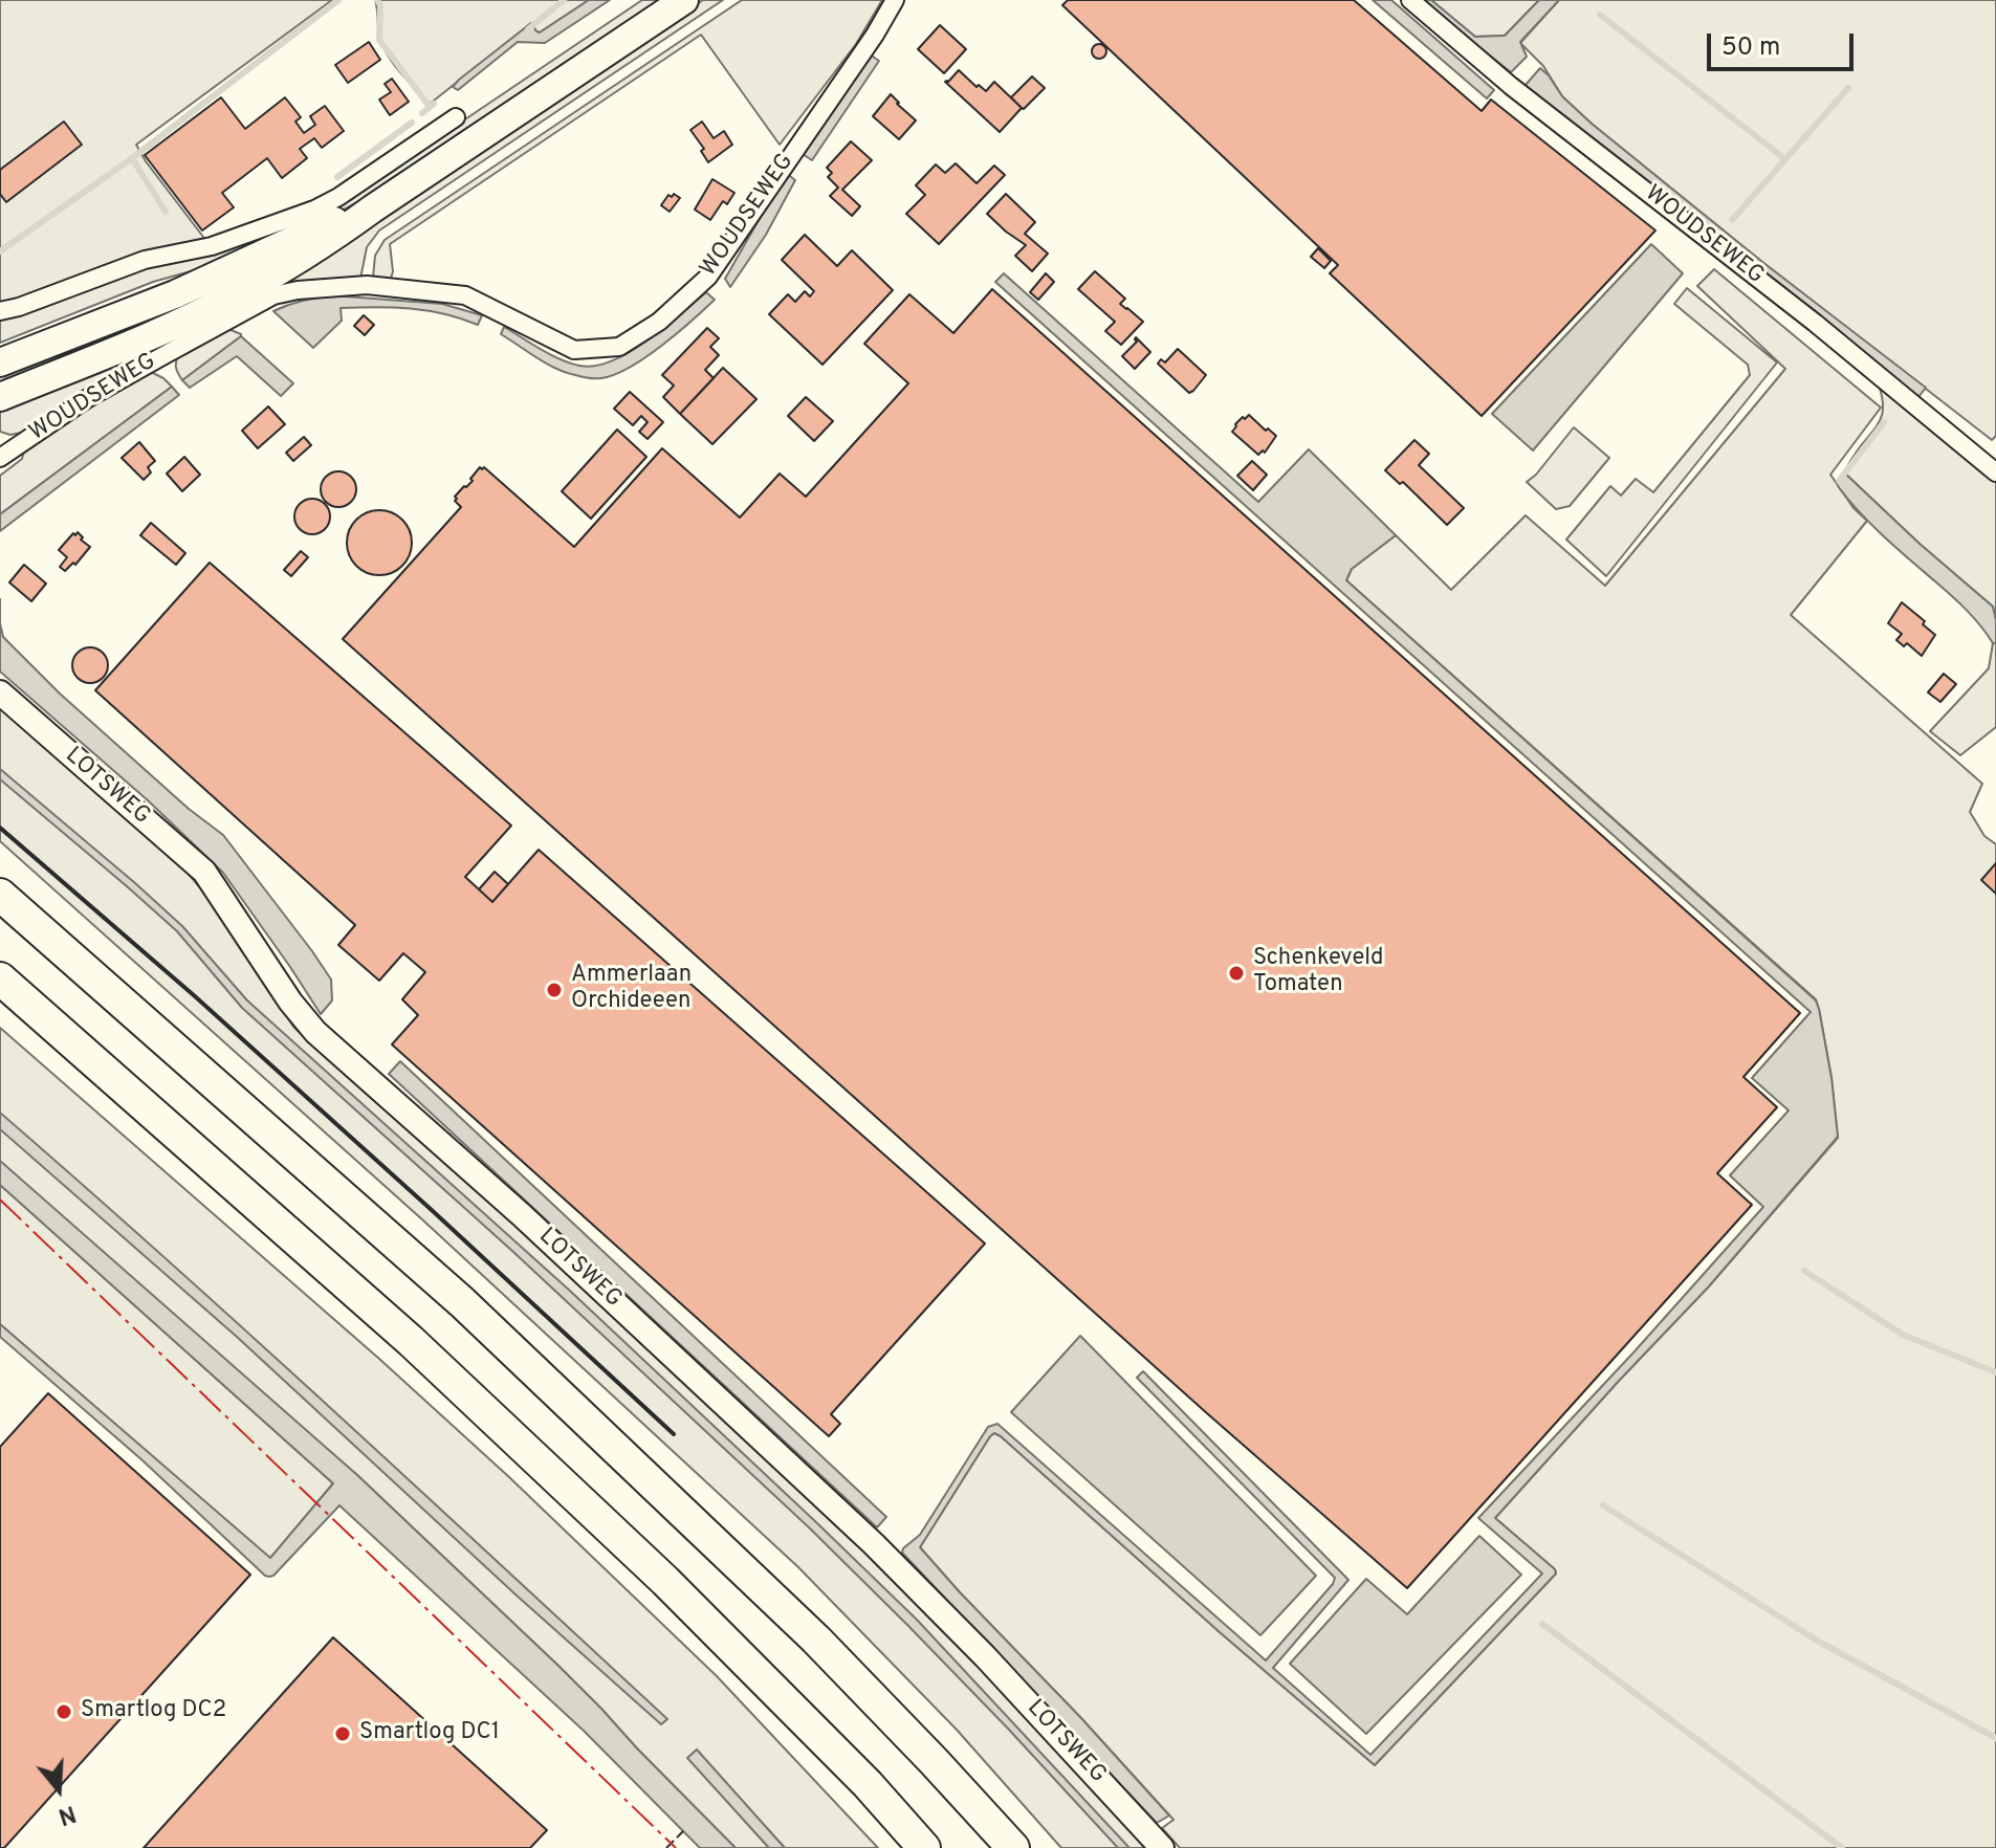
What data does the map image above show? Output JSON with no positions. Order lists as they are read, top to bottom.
{
  "streets": {
    "main road": ["WOUDSEWEG"],
    "street": ["LOTSWEG"]
  },
  "places": [
    "Schenkeveld Tomaten",
    "Ammerlaan Orchideeen",
    "Smartlog DC2",
    "Smartlog DC1"
  ],
  "scale_bar": "50 m",
  "north": "bottom"
}
